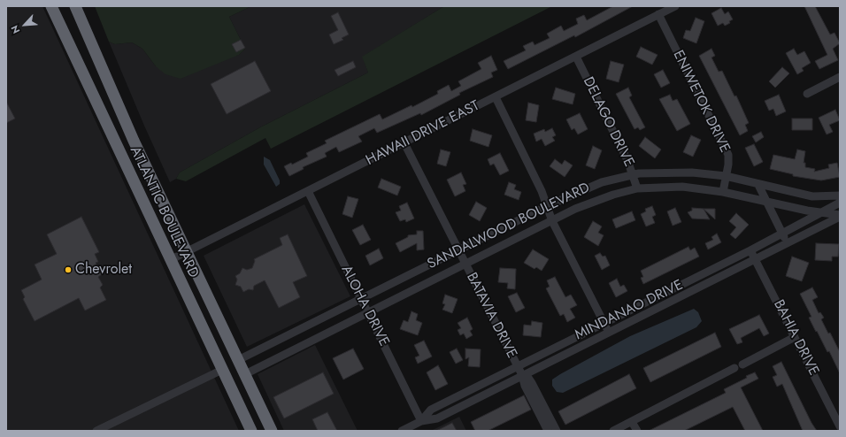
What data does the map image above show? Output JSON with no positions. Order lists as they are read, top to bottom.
{
  "streets": {
    "highway": ["ATLANTIC BOULEVARD"],
    "street": [
      "ENIWETOK DRIVE",
      "DELAGO DRIVE",
      "HAWAII DRIVE EAST",
      "SANDALWOOD BOULEVARD",
      "ALOHA DRIVE",
      "MINDANAO DRIVE",
      "BATAVIA DRIVE",
      "BAHIA DRIVE"
    ]
  },
  "crossings": [
    ["ENIWETOK DRIVE", "HAWAII DRIVE EAST"],
    ["ENIWETOK DRIVE", "SANDALWOOD BOULEVARD"],
    ["DELAGO DRIVE", "HAWAII DRIVE EAST"],
    ["DELAGO DRIVE", "SANDALWOOD BOULEVARD"],
    ["HAWAII DRIVE EAST", "ATLANTIC BOULEVARD"],
    ["HAWAII DRIVE EAST", "ALOHA DRIVE"],
    ["HAWAII DRIVE EAST", "BATAVIA DRIVE"],
    ["ATLANTIC BOULEVARD", "SANDALWOOD BOULEVARD"],
    ["SANDALWOOD BOULEVARD", "ALOHA DRIVE"],
    ["SANDALWOOD BOULEVARD", "MINDANAO DRIVE"],
    ["SANDALWOOD BOULEVARD", "BATAVIA DRIVE"],
    ["ALOHA DRIVE", "MINDANAO DRIVE"],
    ["MINDANAO DRIVE", "BATAVIA DRIVE"],
    ["MINDANAO DRIVE", "BAHIA DRIVE"]
  ],
  "places": ["Chevrolet"],
  "north": "bottom left"
}
